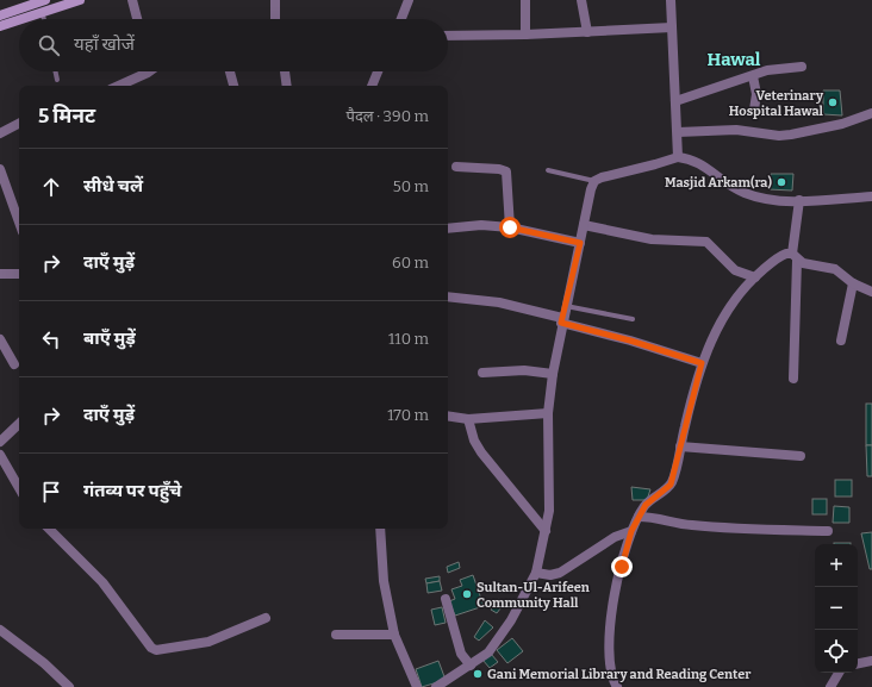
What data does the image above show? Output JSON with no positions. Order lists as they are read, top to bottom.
{
  "districts": ["Hawal"],
  "places": [
    "Veterinary Hospital Hawal",
    "Masjid Arkam(ra)",
    "Sultan-Ul-Arifeen Community Hall",
    "Gani Memorial Library and Reading Center"
  ],
  "page": {
    "search": "यहाँ खोजें",
    "heading": ["5 मिनट", "पैदल · 390 m"],
    "list": [
      ["सीधे चलें", "50 m"],
      ["दाएँ मुड़ें", "60 m"],
      ["बाएँ मुड़ें", "110 m"],
      ["दाएँ मुड़ें", "170 m"],
      "गंतव्य पर पहुँचे"
    ],
    "map_buttons": ["+", "−"]
  }
}
